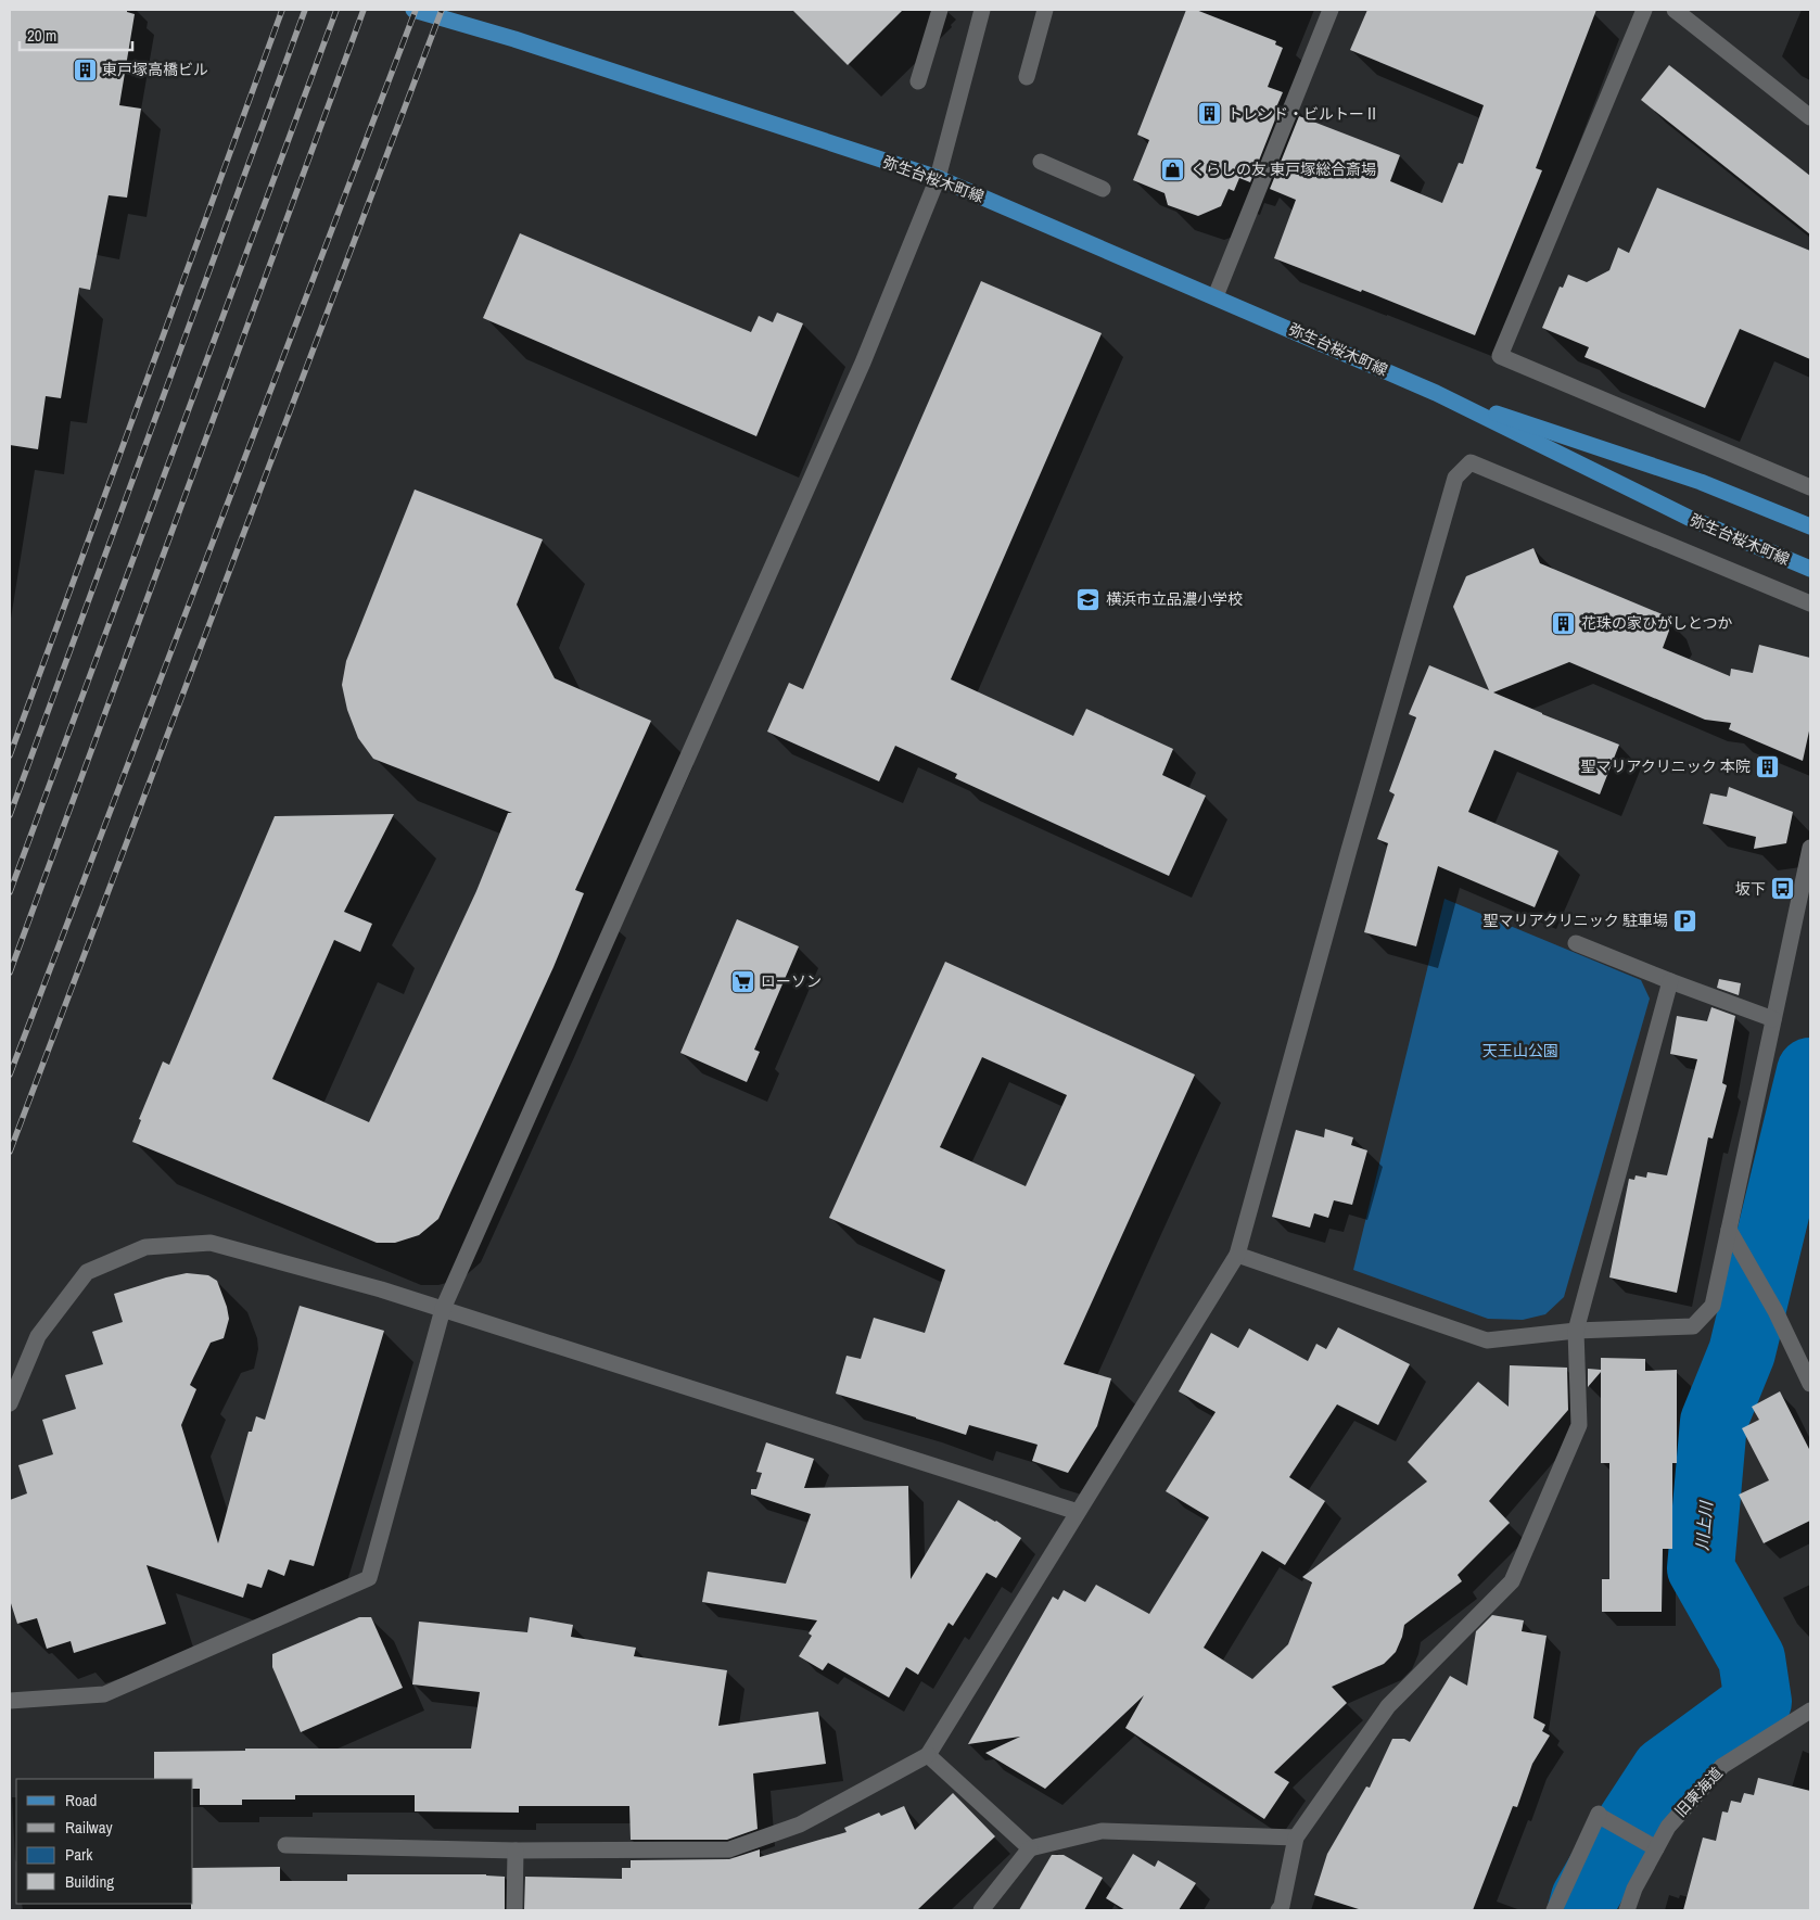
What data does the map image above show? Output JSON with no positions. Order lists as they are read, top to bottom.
{
  "streets": {
    "main road": ["弥生台桜木町線"],
    "street": ["旧東海道"]
  },
  "water": ["川上川"],
  "parks": ["天王山公園"],
  "places": {
    "building": [
      "東戸塚高橋ビル",
      "トレンド・ビルトーⅡ",
      "花珠の家ひがしとつか",
      "聖マリアクリニック 本院"
    ],
    "shop": ["くらしの友 東戸塚総合斎場"],
    "school or university": ["横浜市立品濃小学校"],
    "bus stop": ["坂下"],
    "parking": ["聖マリアクリニック 駐車場"],
    "supermarket": ["ローソン"]
  },
  "legend": [
    "Road",
    "Railway",
    "Park",
    "Building"
  ],
  "scale_bar": "20 m"
}
